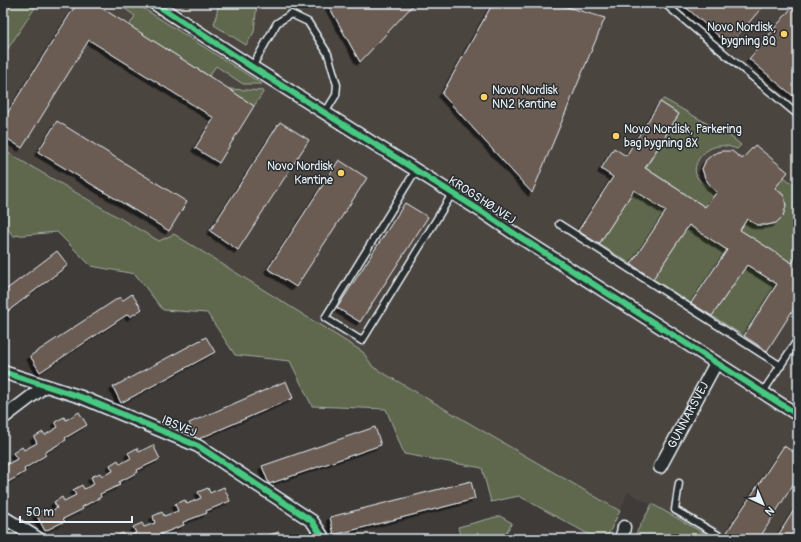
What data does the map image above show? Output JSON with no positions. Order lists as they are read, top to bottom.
{
  "streets": {
    "street": ["KROGSHØJVEJ", "GUNNARSVEJ", "IBSVEJ"]
  },
  "crossings": [
    ["KROGSHØJVEJ", "GUNNARSVEJ"]
  ],
  "places": [
    "Novo Nordisk, bygning 8Q",
    "Novo Nordisk NN2 Kantine",
    "Novo Nordisk, Parkering bag bygning 8X",
    "Novo Nordisk Kantine"
  ],
  "scale_bar": "50 m",
  "north": "bottom right"
}
